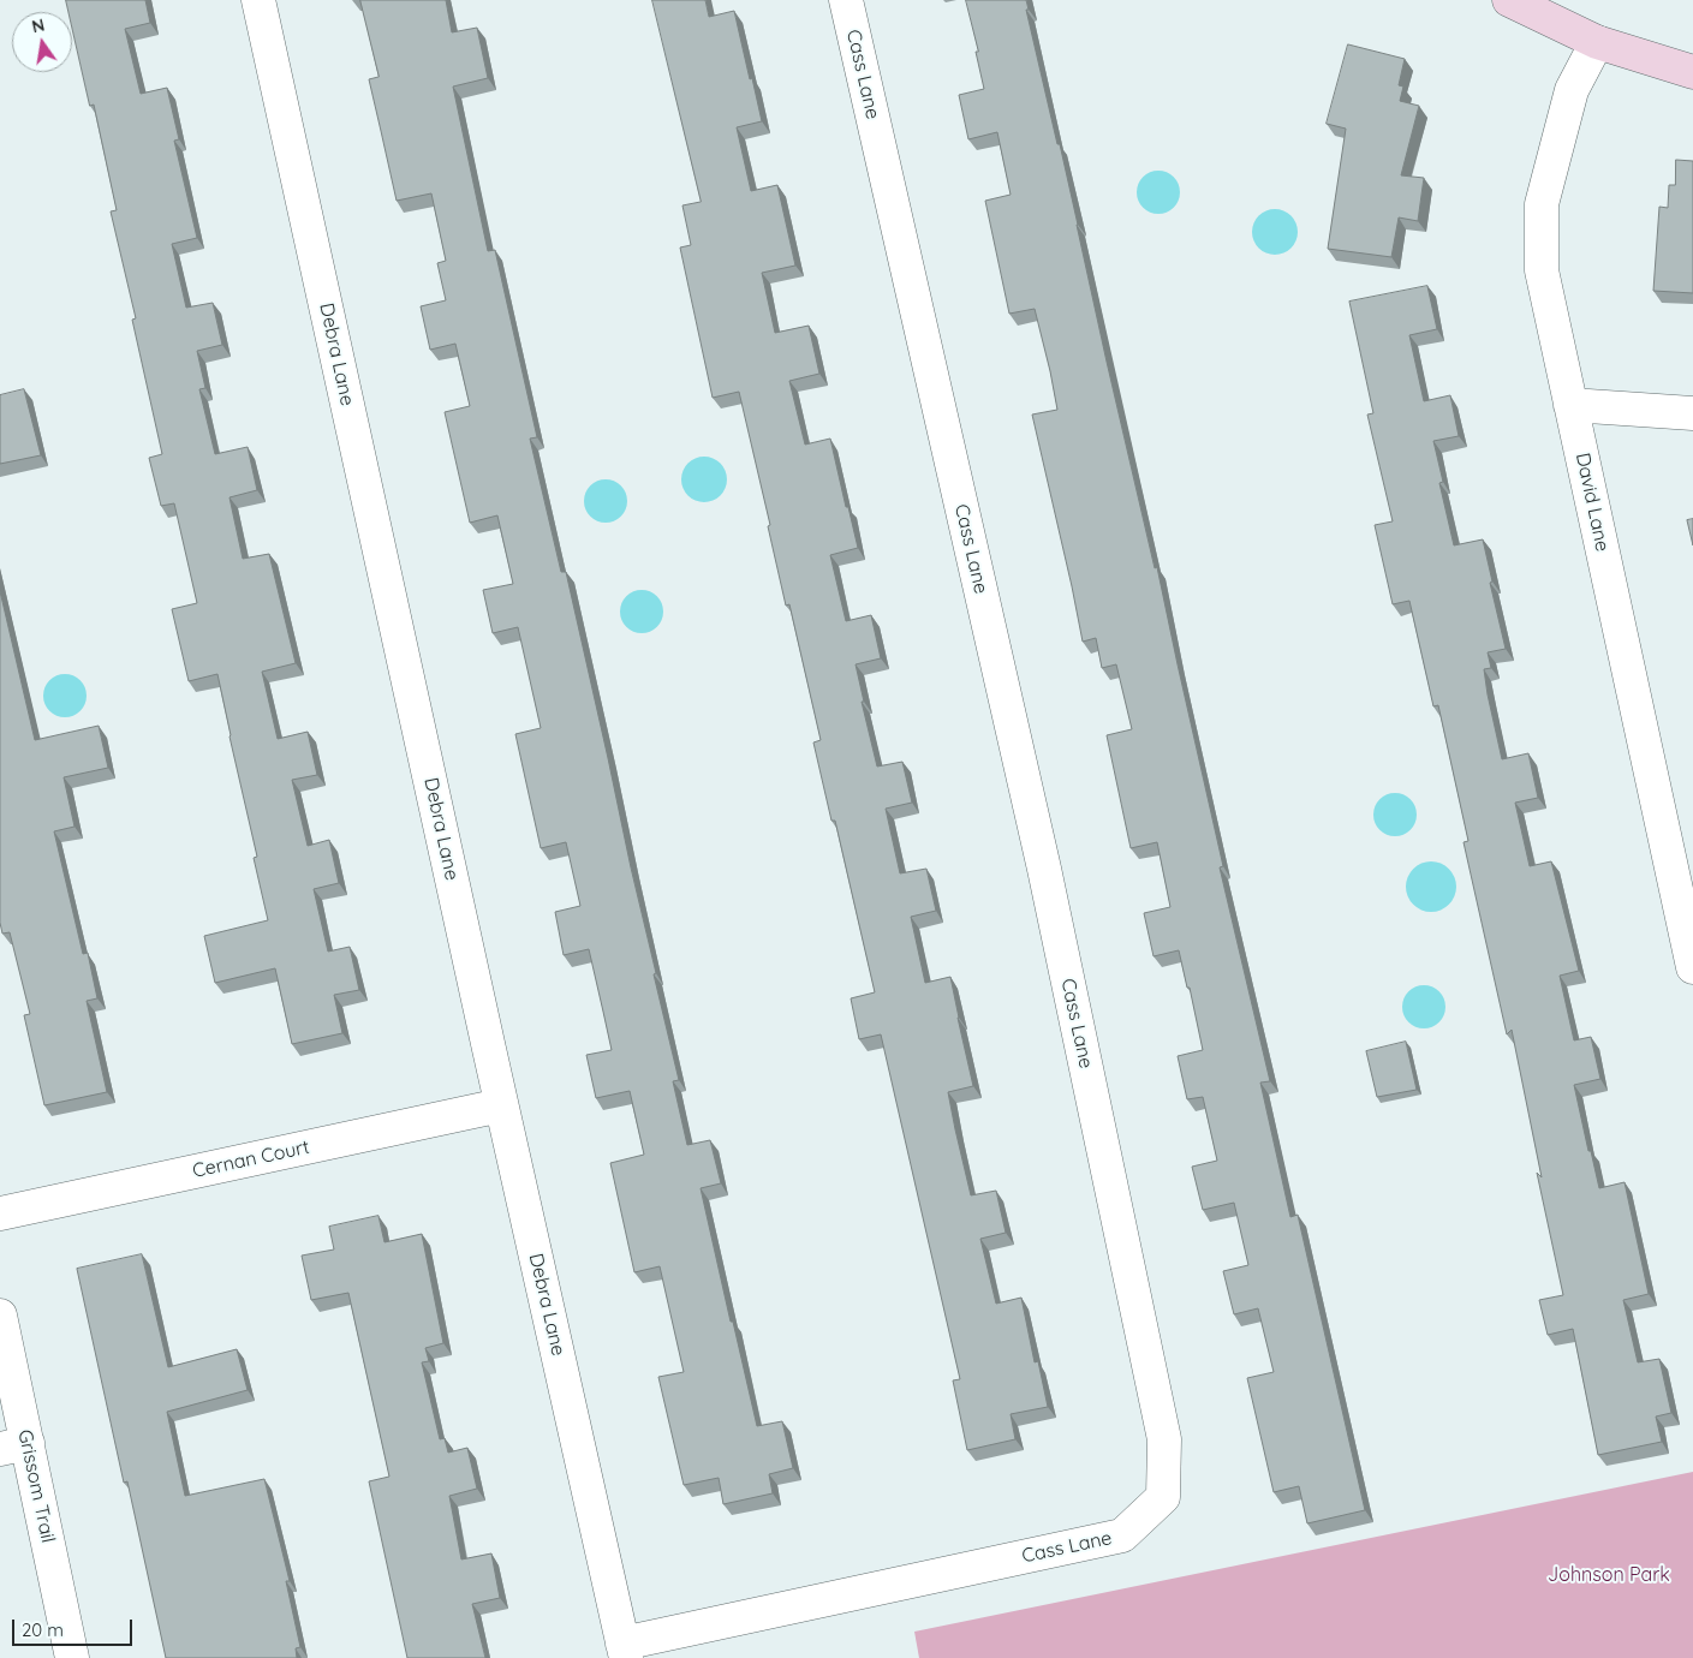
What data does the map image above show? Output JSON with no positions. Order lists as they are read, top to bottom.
{
  "streets": {
    "street": [
      "Cass Lane",
      "Debra Lane",
      "David Lane",
      "Cernan Court",
      "Grissom Trail"
    ]
  },
  "crossings": [
    ["Cass Lane", "Debra Lane"],
    ["Debra Lane", "Cernan Court"]
  ],
  "parks": ["Johnson Park"],
  "scale_bar": "20 m",
  "north": "top"
}
